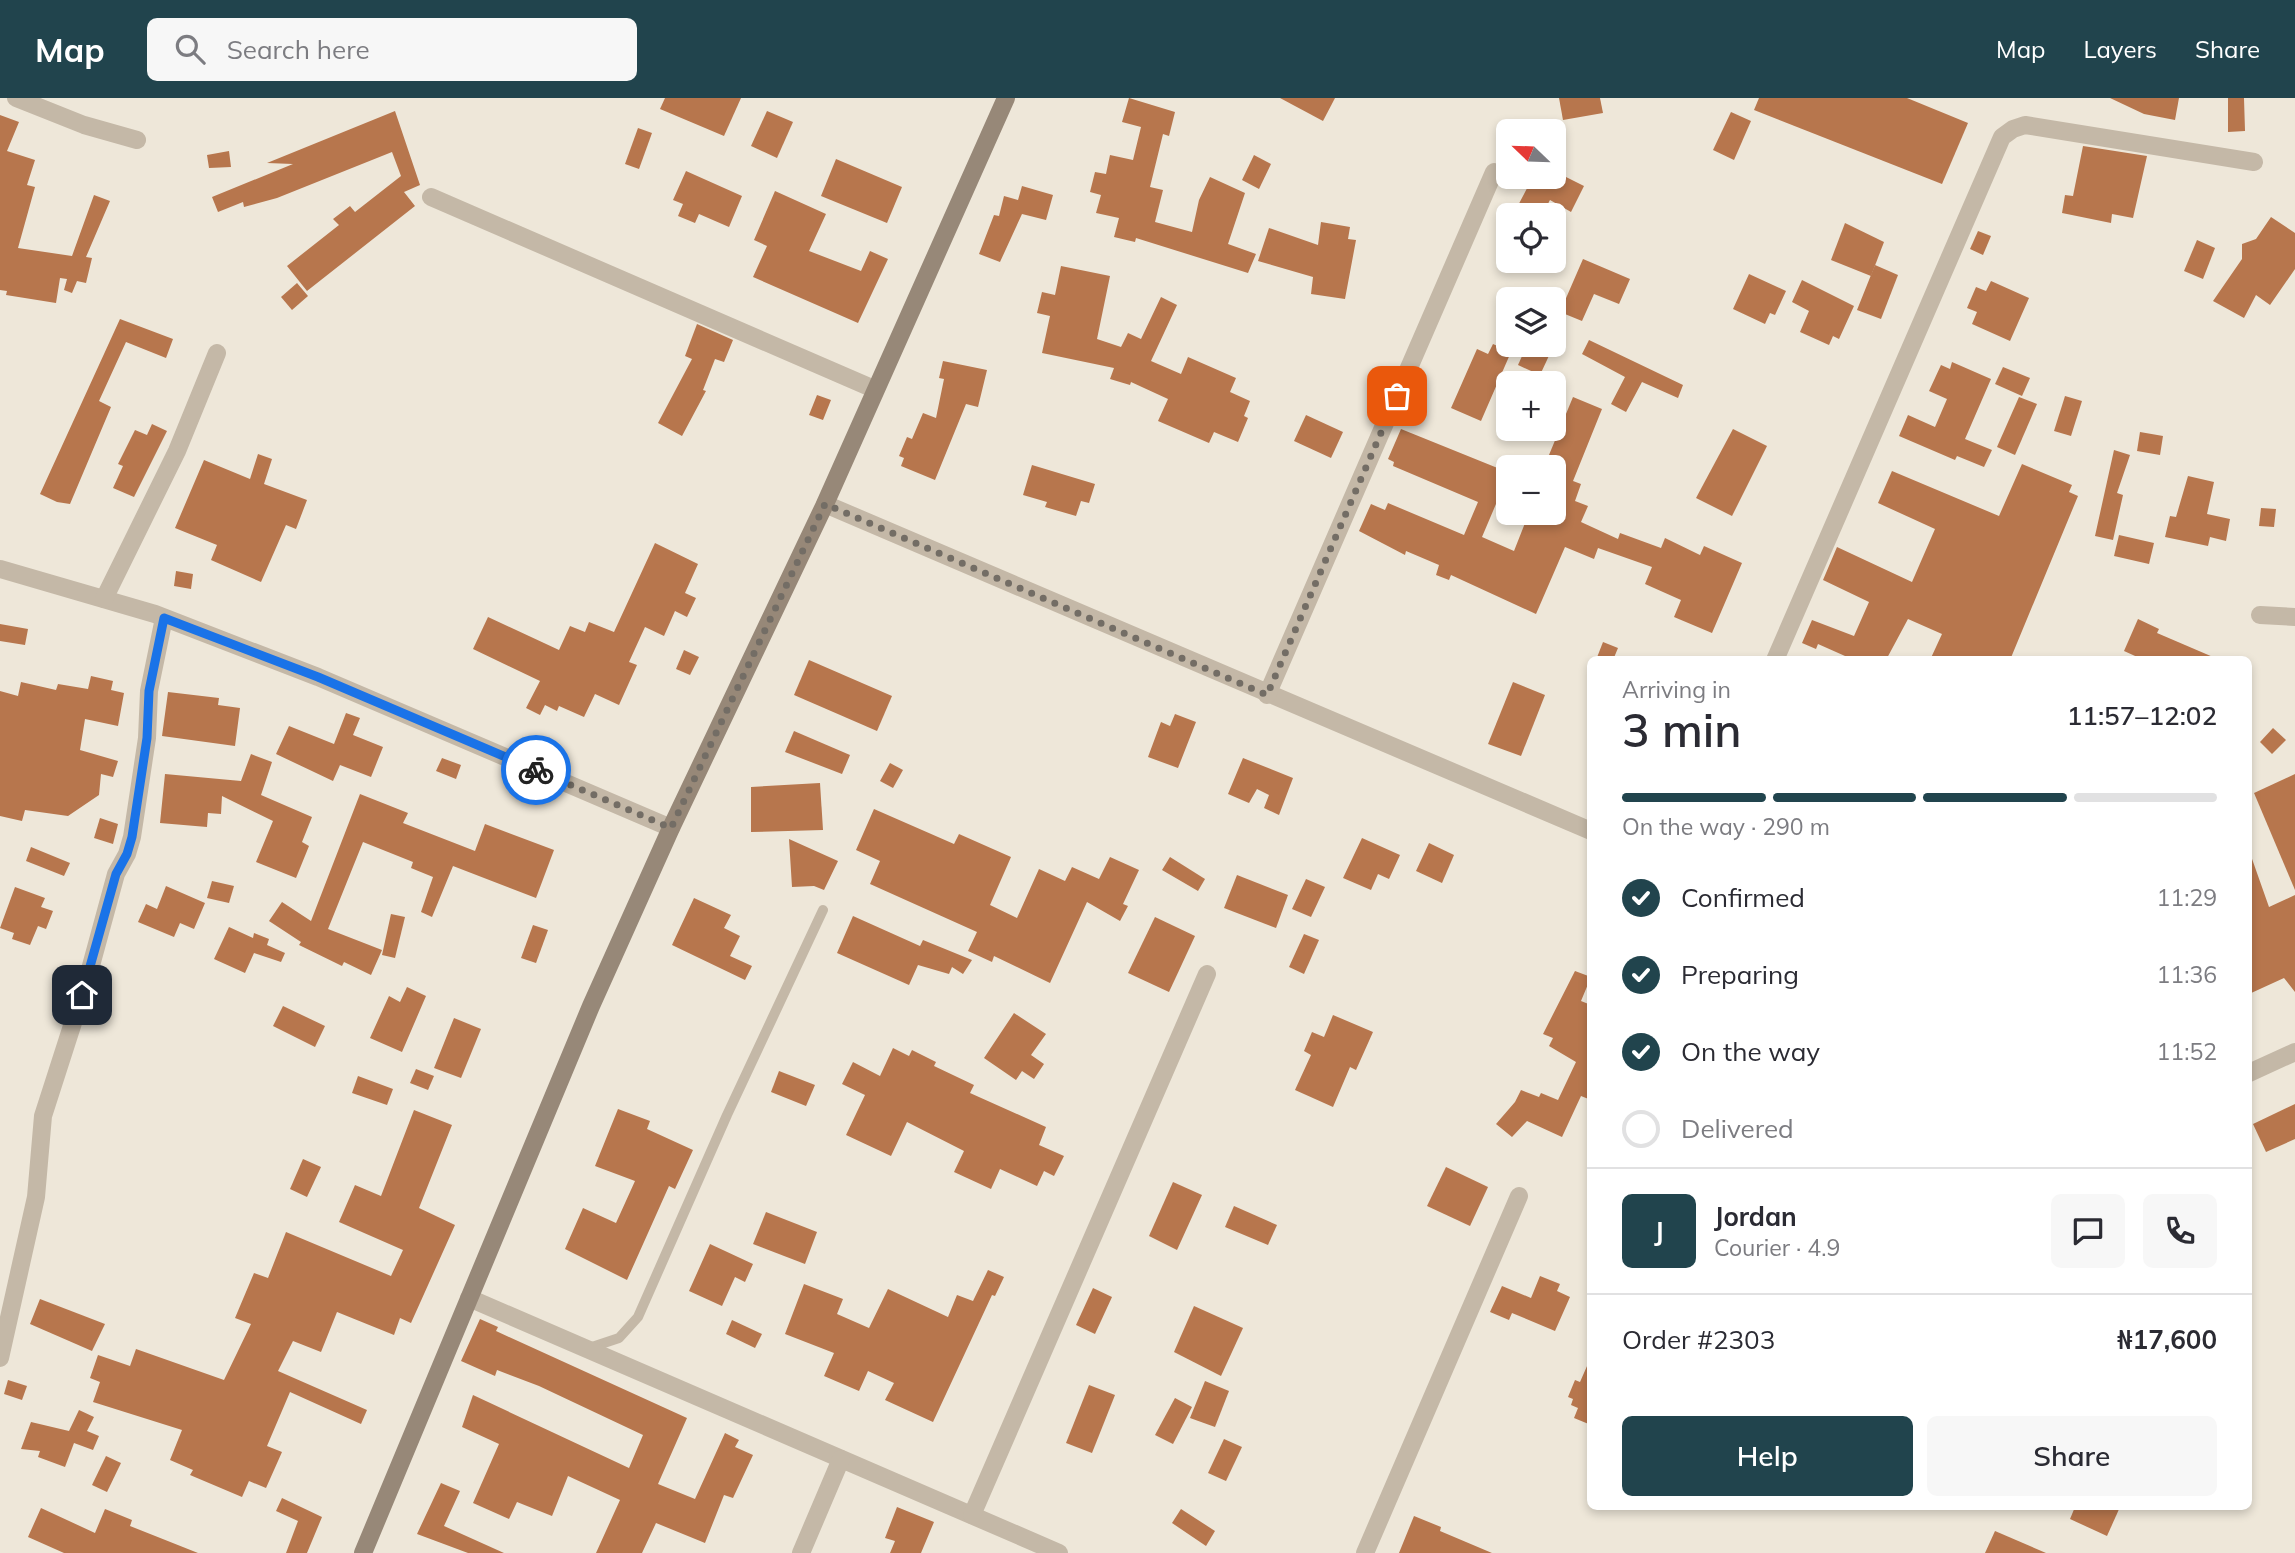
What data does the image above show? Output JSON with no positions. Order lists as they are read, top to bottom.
{
  "north": "top left",
  "page": {
    "header": "Map",
    "search": "Search here",
    "nav": ["Map", "Layers", "Share"],
    "map_buttons": ["+", "−"],
    "heading": ["3 min", "Arriving in", "11:57–12:02"],
    "panel": [
      "Jordan",
      "Courier · 4.9",
      "Order #2303",
      "₦17,600"
    ],
    "bar": "On the way · 290 m",
    "list": [
      ["Confirmed", "11:29"],
      ["Preparing", "11:36"],
      ["On the way", "11:52"],
      "Delivered"
    ],
    "round": "J",
    "buttons": ["Help", "Share"]
  }
}
